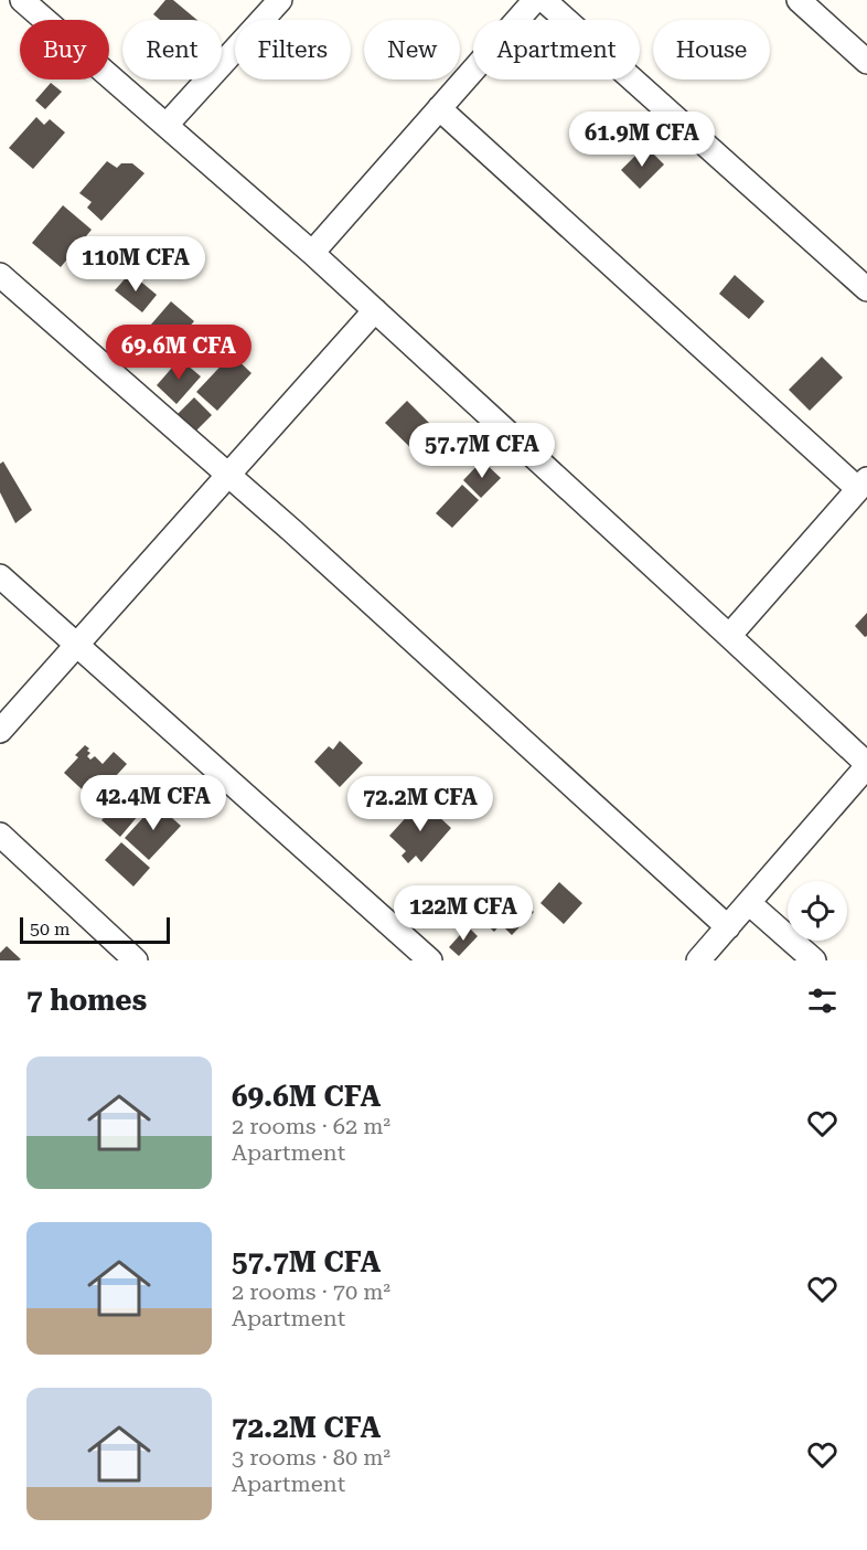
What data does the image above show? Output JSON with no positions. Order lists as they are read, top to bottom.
{
  "scale_bar": "50 m",
  "page": {
    "chip": [
      "Buy",
      "Rent",
      "Filters",
      "New",
      "Apartment",
      "House"
    ],
    "price": [
      "61.9M CFA",
      "110M CFA",
      "69.6M CFA",
      "57.7M CFA",
      "42.4M CFA",
      "72.2M CFA",
      "122M CFA"
    ],
    "scale": "50 m",
    "heading": "7 homes",
    "list": [
      {
        "name": "69.6M CFA",
        "note": "2 rooms · 62 m² · Apartment"
      },
      {
        "name": "57.7M CFA",
        "note": "2 rooms · 70 m² · Apartment"
      },
      {
        "name": "72.2M CFA",
        "note": "3 rooms · 80 m² · Apartment"
      }
    ]
  }
}
